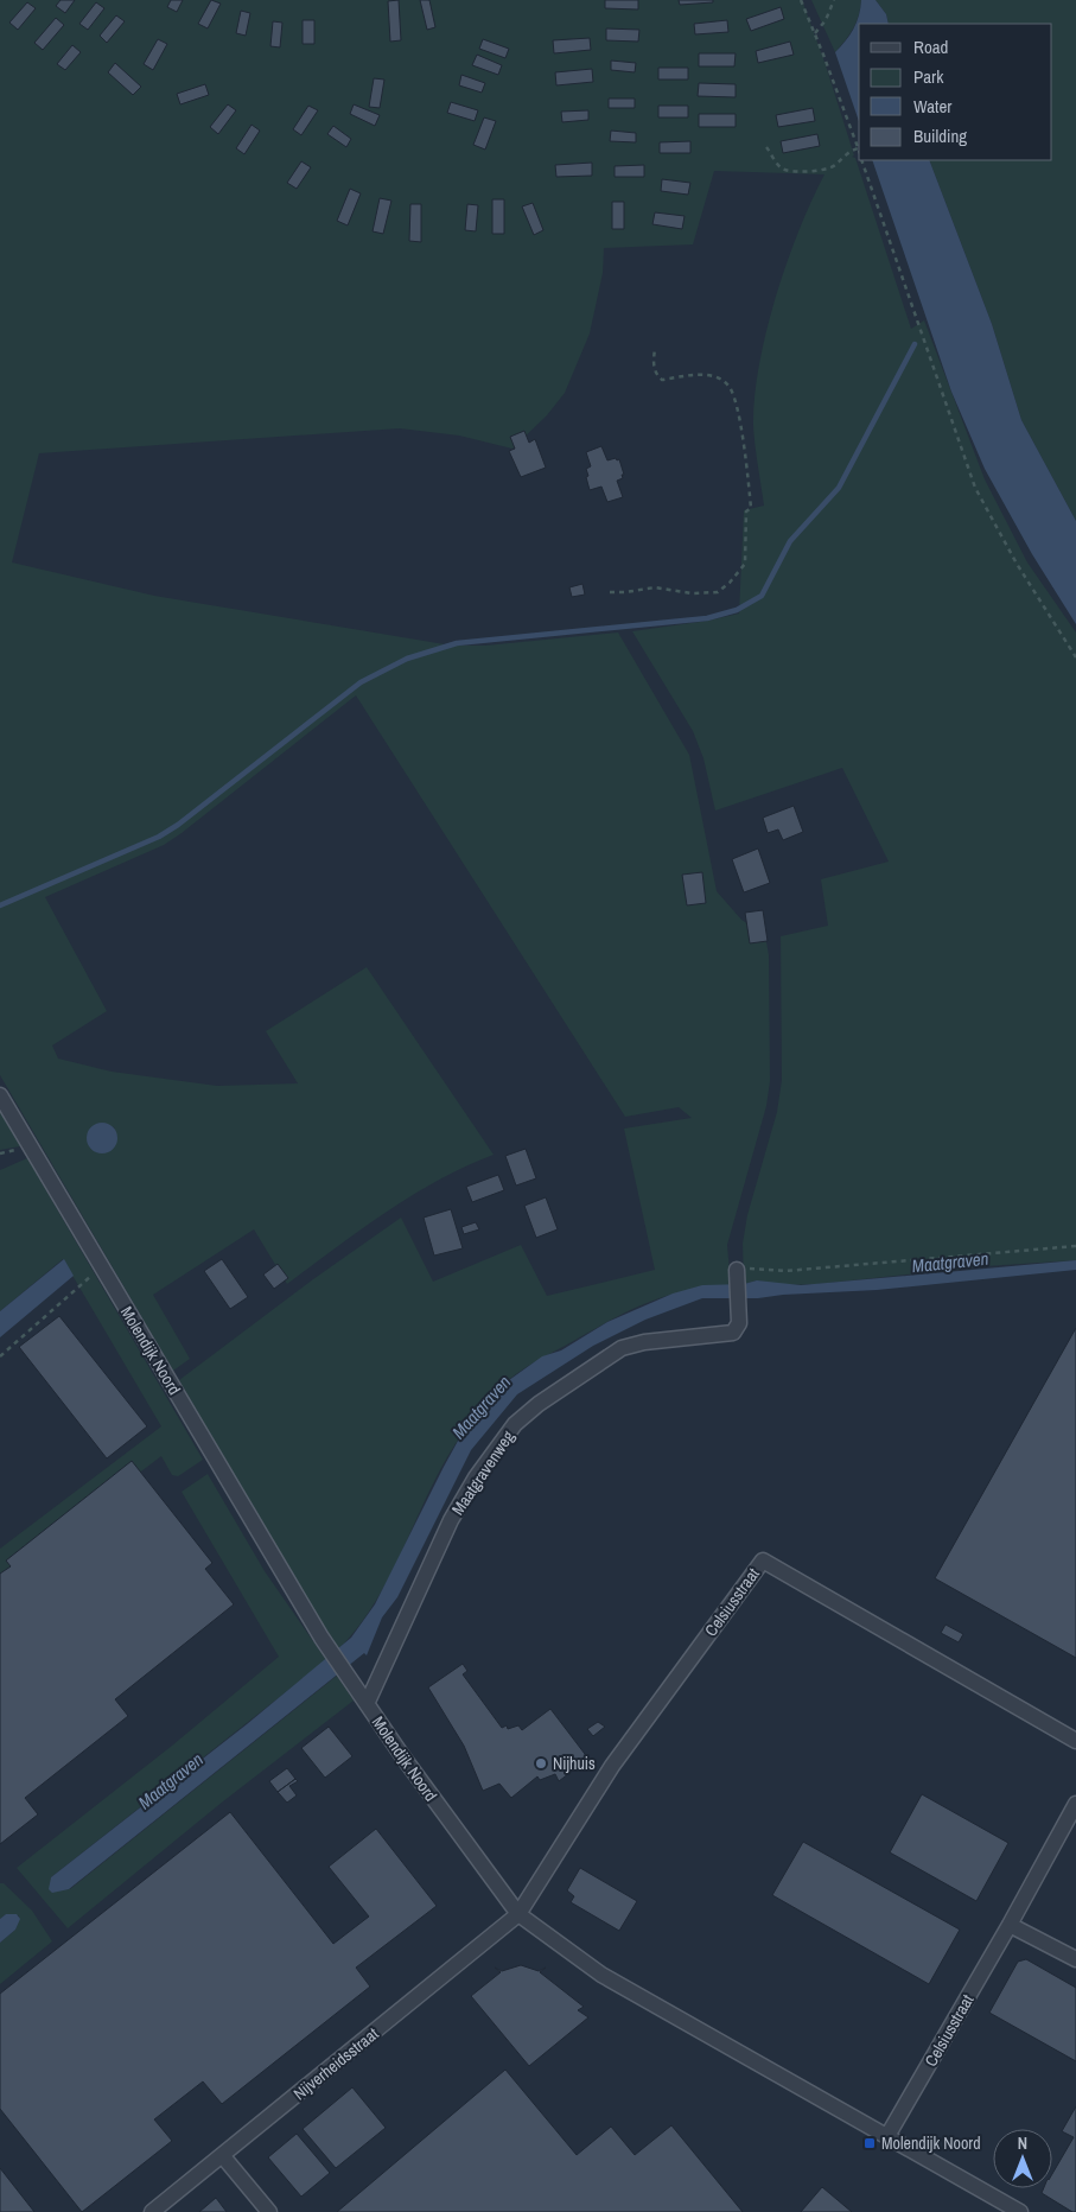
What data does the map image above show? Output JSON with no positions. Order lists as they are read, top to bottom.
{
  "streets": {
    "street": [
      "Molendijk Noord",
      "Maatgravenweg",
      "Celsiusstraat",
      "Nijverheidsstraat"
    ]
  },
  "crossings": [
    ["Molendijk Noord", "Maatgravenweg"],
    ["Molendijk Noord", "Celsiusstraat"],
    ["Molendijk Noord", "Nijverheidsstraat"],
    ["Celsiusstraat", "Nijverheidsstraat"]
  ],
  "water": ["Maatgraven"],
  "places": {
    "other": ["Nijhuis"],
    "transit": ["Molendijk Noord"]
  },
  "legend": [
    "Road",
    "Park",
    "Water",
    "Building"
  ],
  "north": "top"
}
